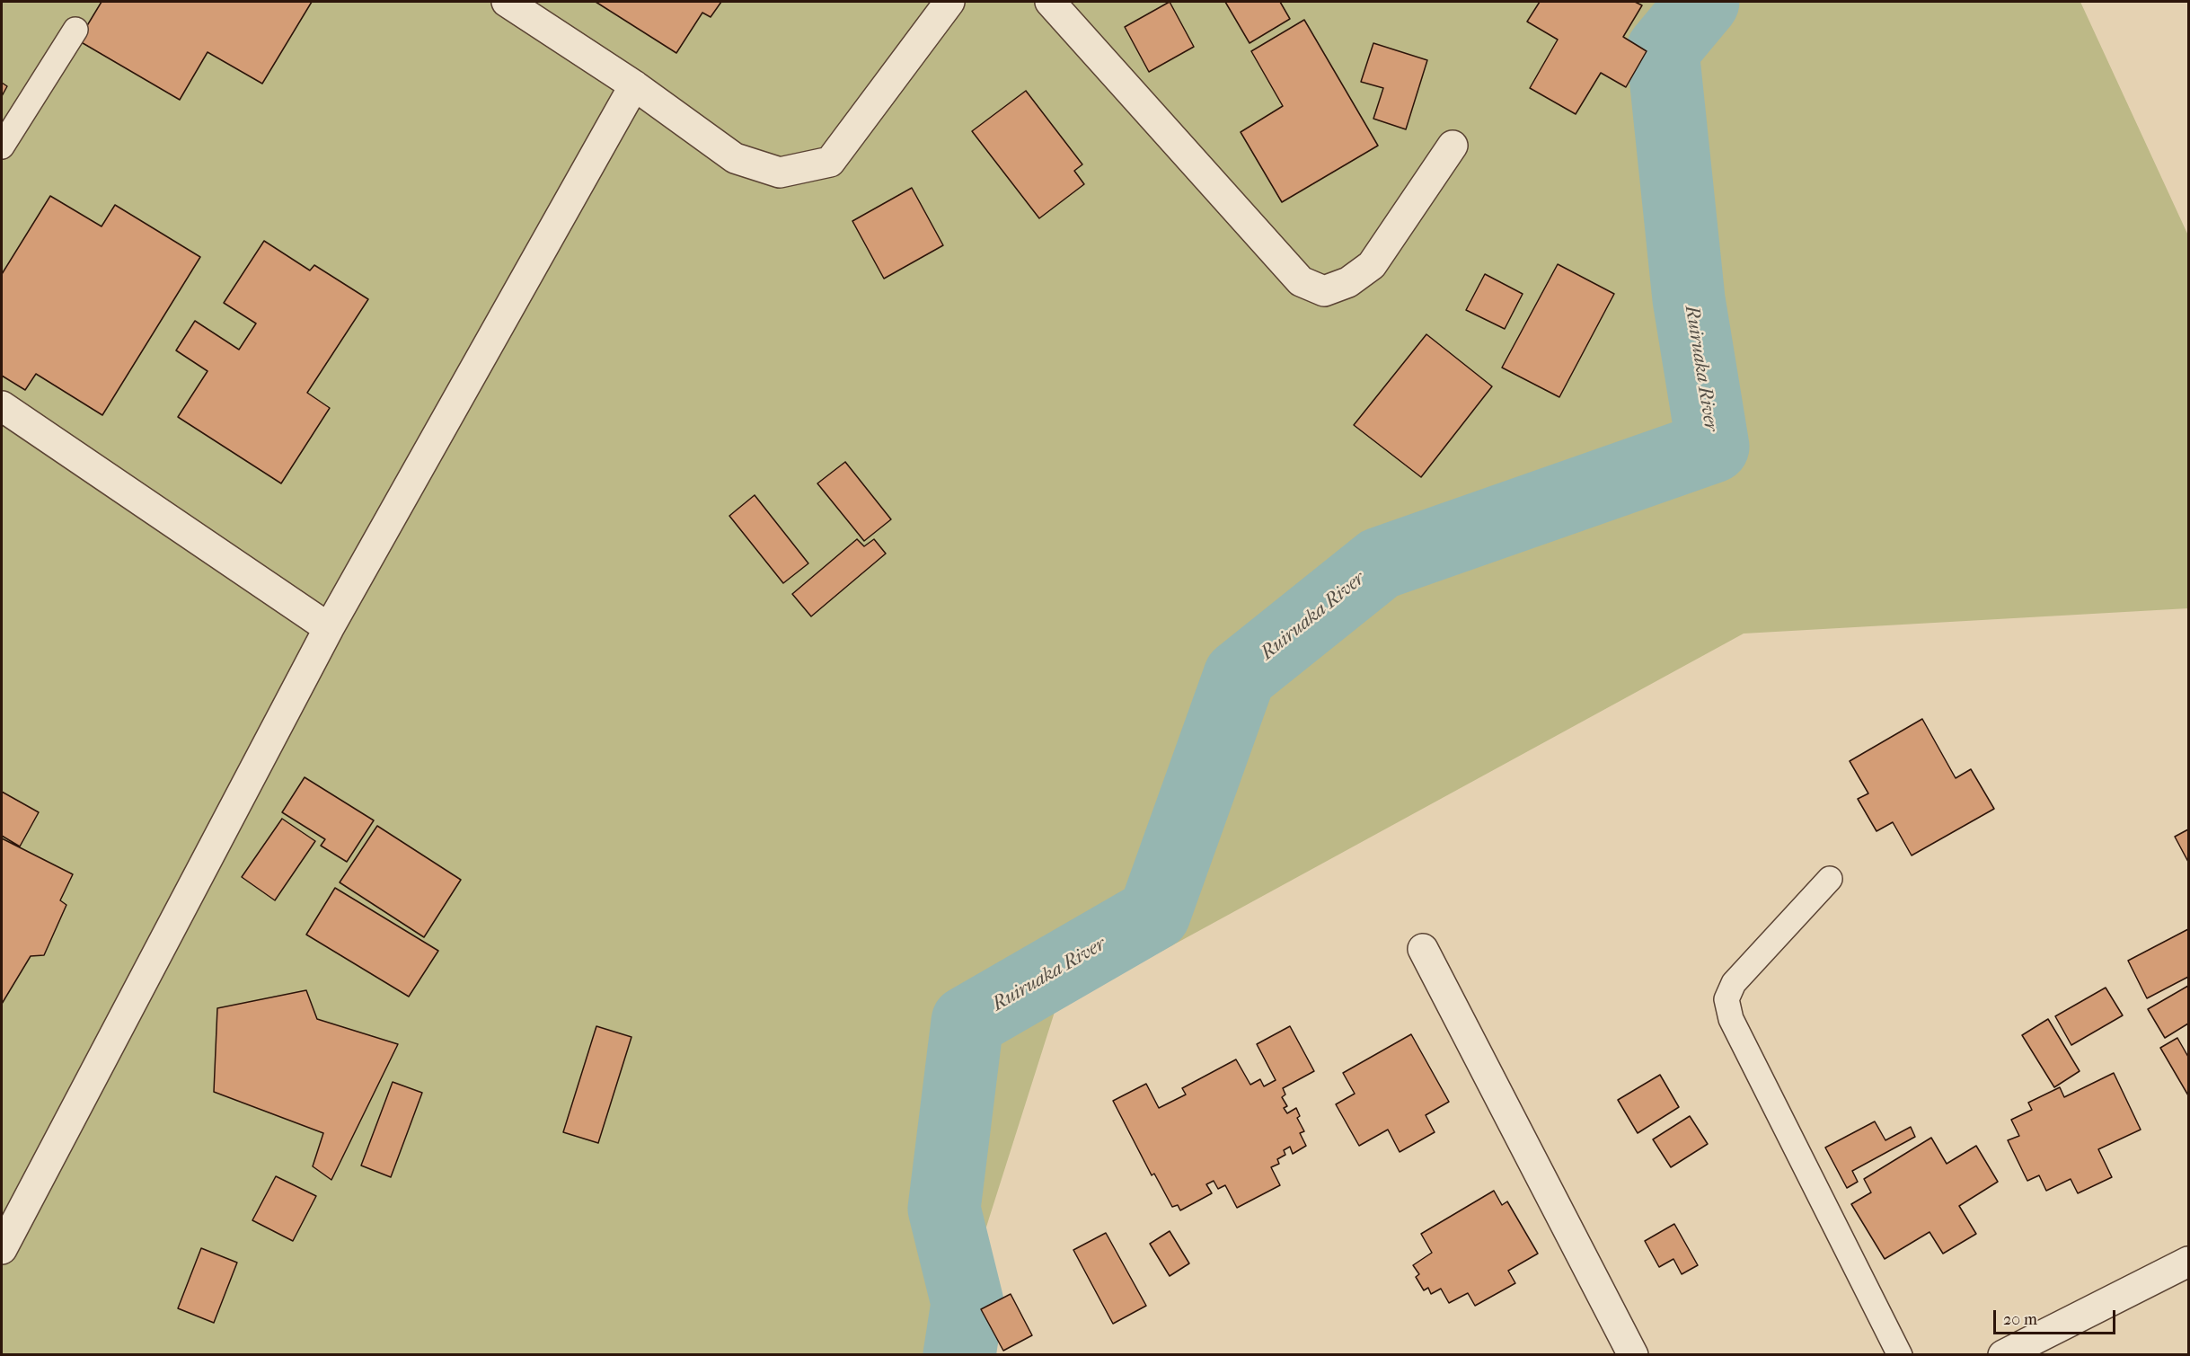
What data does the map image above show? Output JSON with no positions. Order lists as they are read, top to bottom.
{
  "water": ["Ruiruaka River"],
  "scale_bar": "20 m"
}
